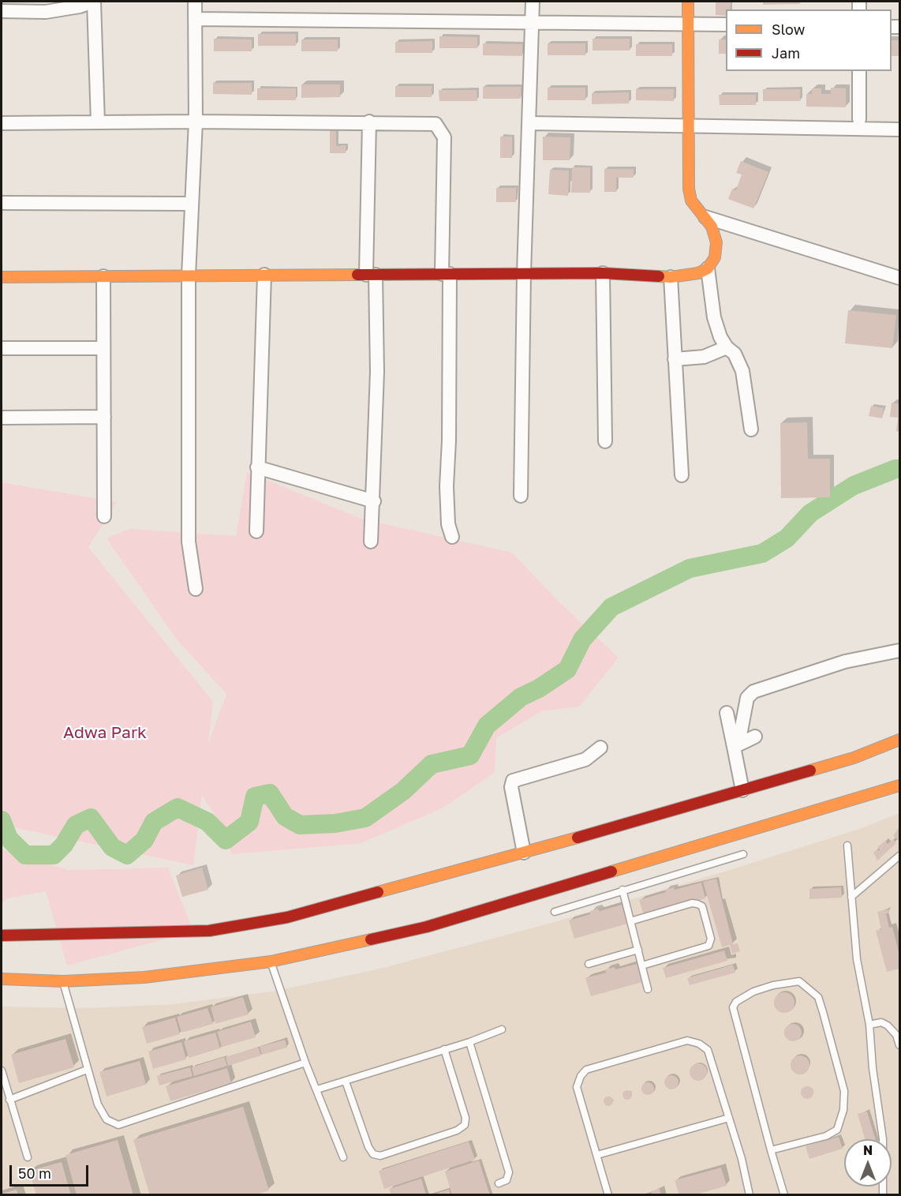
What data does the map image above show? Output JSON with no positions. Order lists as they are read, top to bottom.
{
  "parks": ["Adwa Park"],
  "legend": ["Slow", "Jam"],
  "scale_bar": "50 m",
  "north": "top"
}
